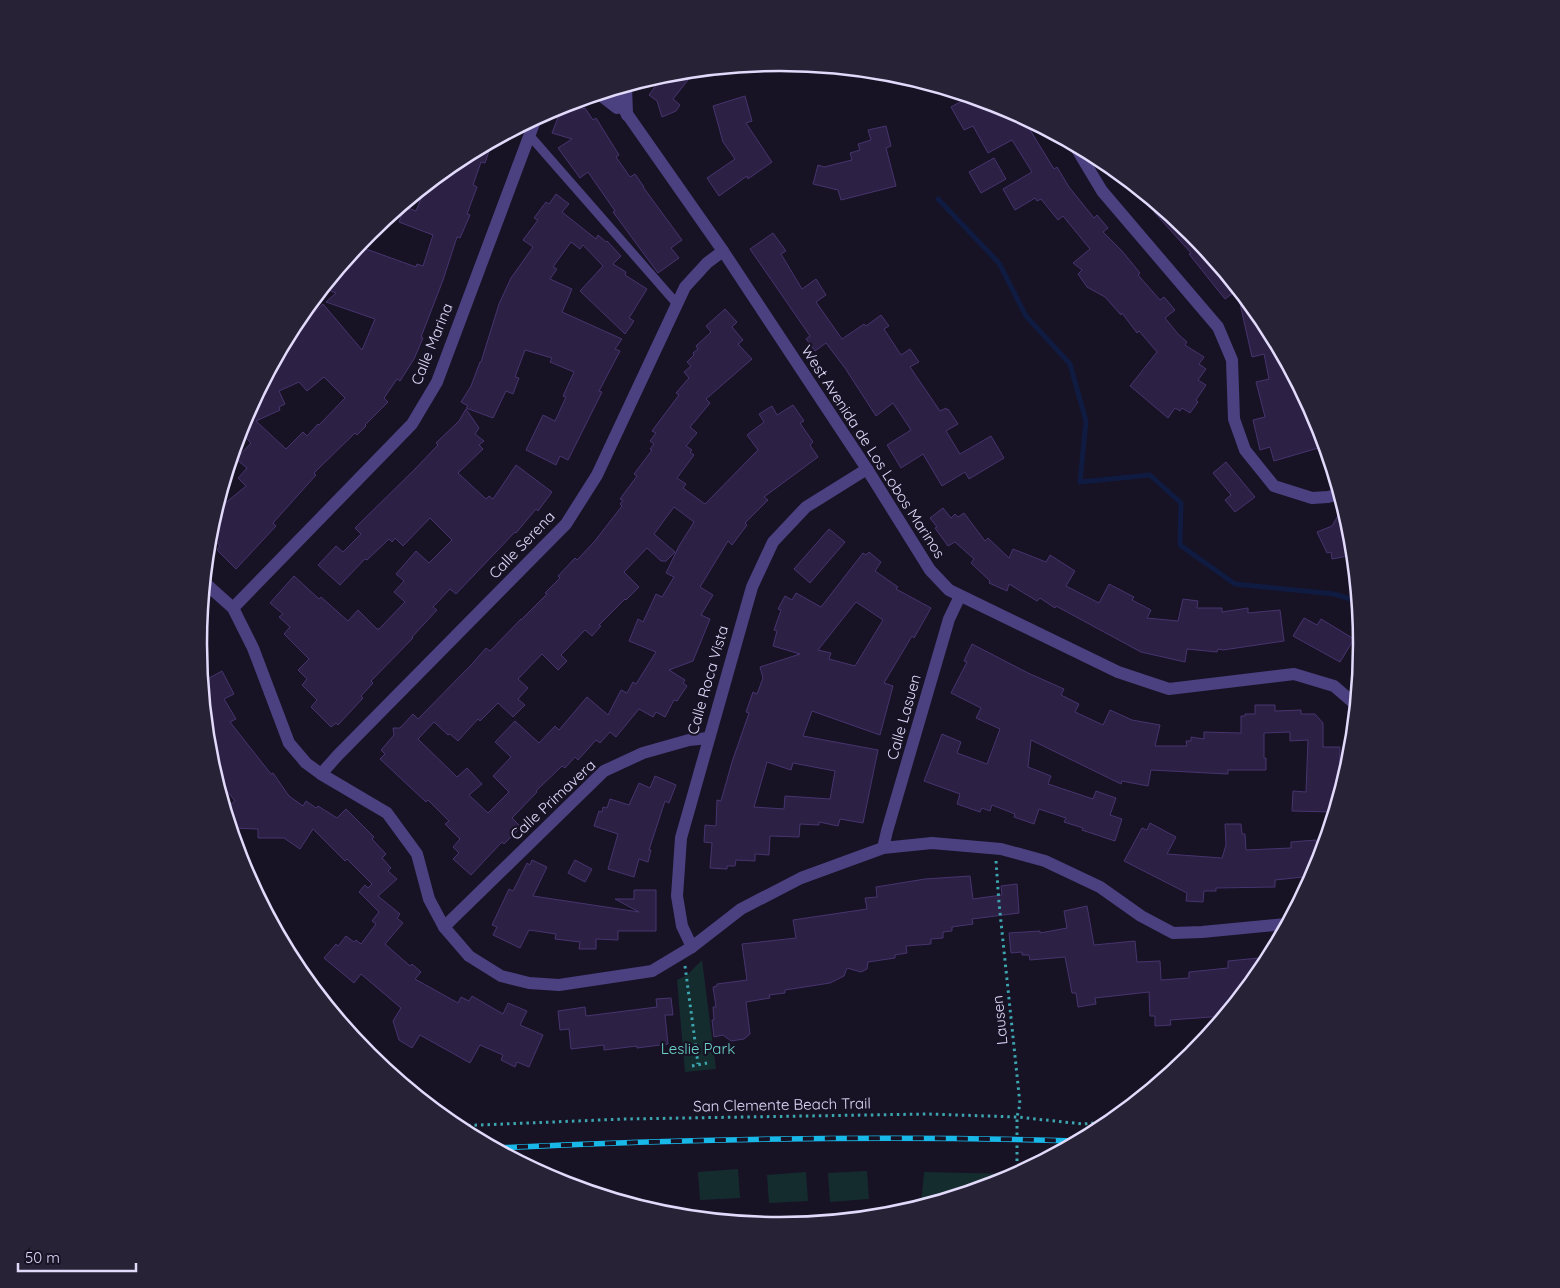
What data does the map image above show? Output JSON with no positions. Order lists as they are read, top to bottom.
{
  "streets": {
    "street": [
      "Calle Marina",
      "West Avenida de Los Lobos Marinos",
      "Calle Serena",
      "Calle Roca Vista",
      "Calle Lasuen",
      "Calle Primavera"
    ],
    "path": ["Lausen", "San Clemente Beach Trail"]
  },
  "crossings": [
    ["West Avenida de Los Lobos Marinos", "Calle Serena"],
    ["West Avenida de Los Lobos Marinos", "Calle Roca Vista"],
    ["West Avenida de Los Lobos Marinos", "Calle Lasuen"],
    ["Calle Roca Vista", "Calle Primavera"],
    ["Lausen", "San Clemente Beach Trail"]
  ],
  "parks": ["Leslie Park"],
  "scale_bar": "50 m"
}
